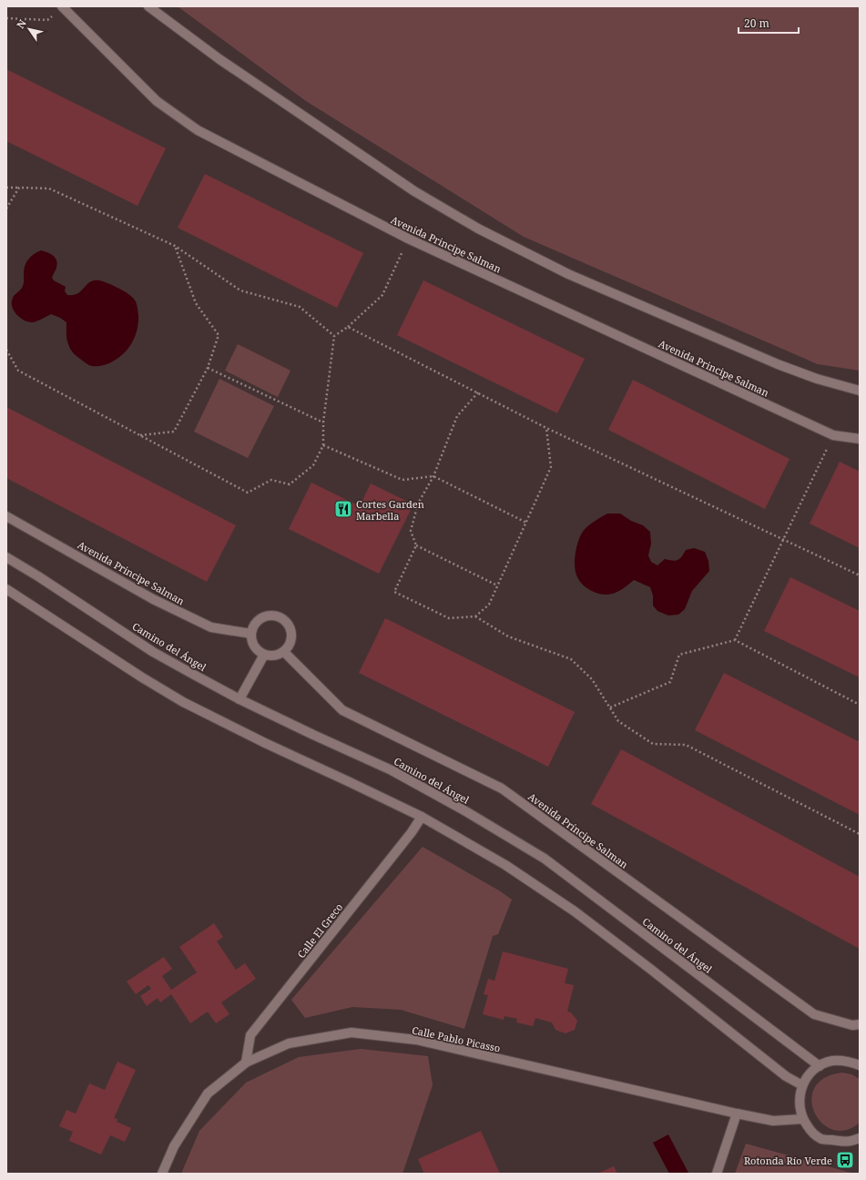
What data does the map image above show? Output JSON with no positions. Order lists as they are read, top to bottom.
{
  "streets": {
    "street": [
      "Avenida Principe Salman",
      "Camino del Ángel",
      "Avenida Príncipe Salman",
      "Calle El Greco",
      "Calle Pablo Picasso"
    ]
  },
  "crossings": [
    ["Avenida Principe Salman", "Avenida Príncipe Salman"],
    ["Calle El Greco", "Calle Pablo Picasso"]
  ],
  "places": {
    "restaurant": ["Cortes Garden Marbella"],
    "bus stop": ["Rotonda Río Verde"]
  },
  "scale_bar": "20 m",
  "north": "top left"
}
